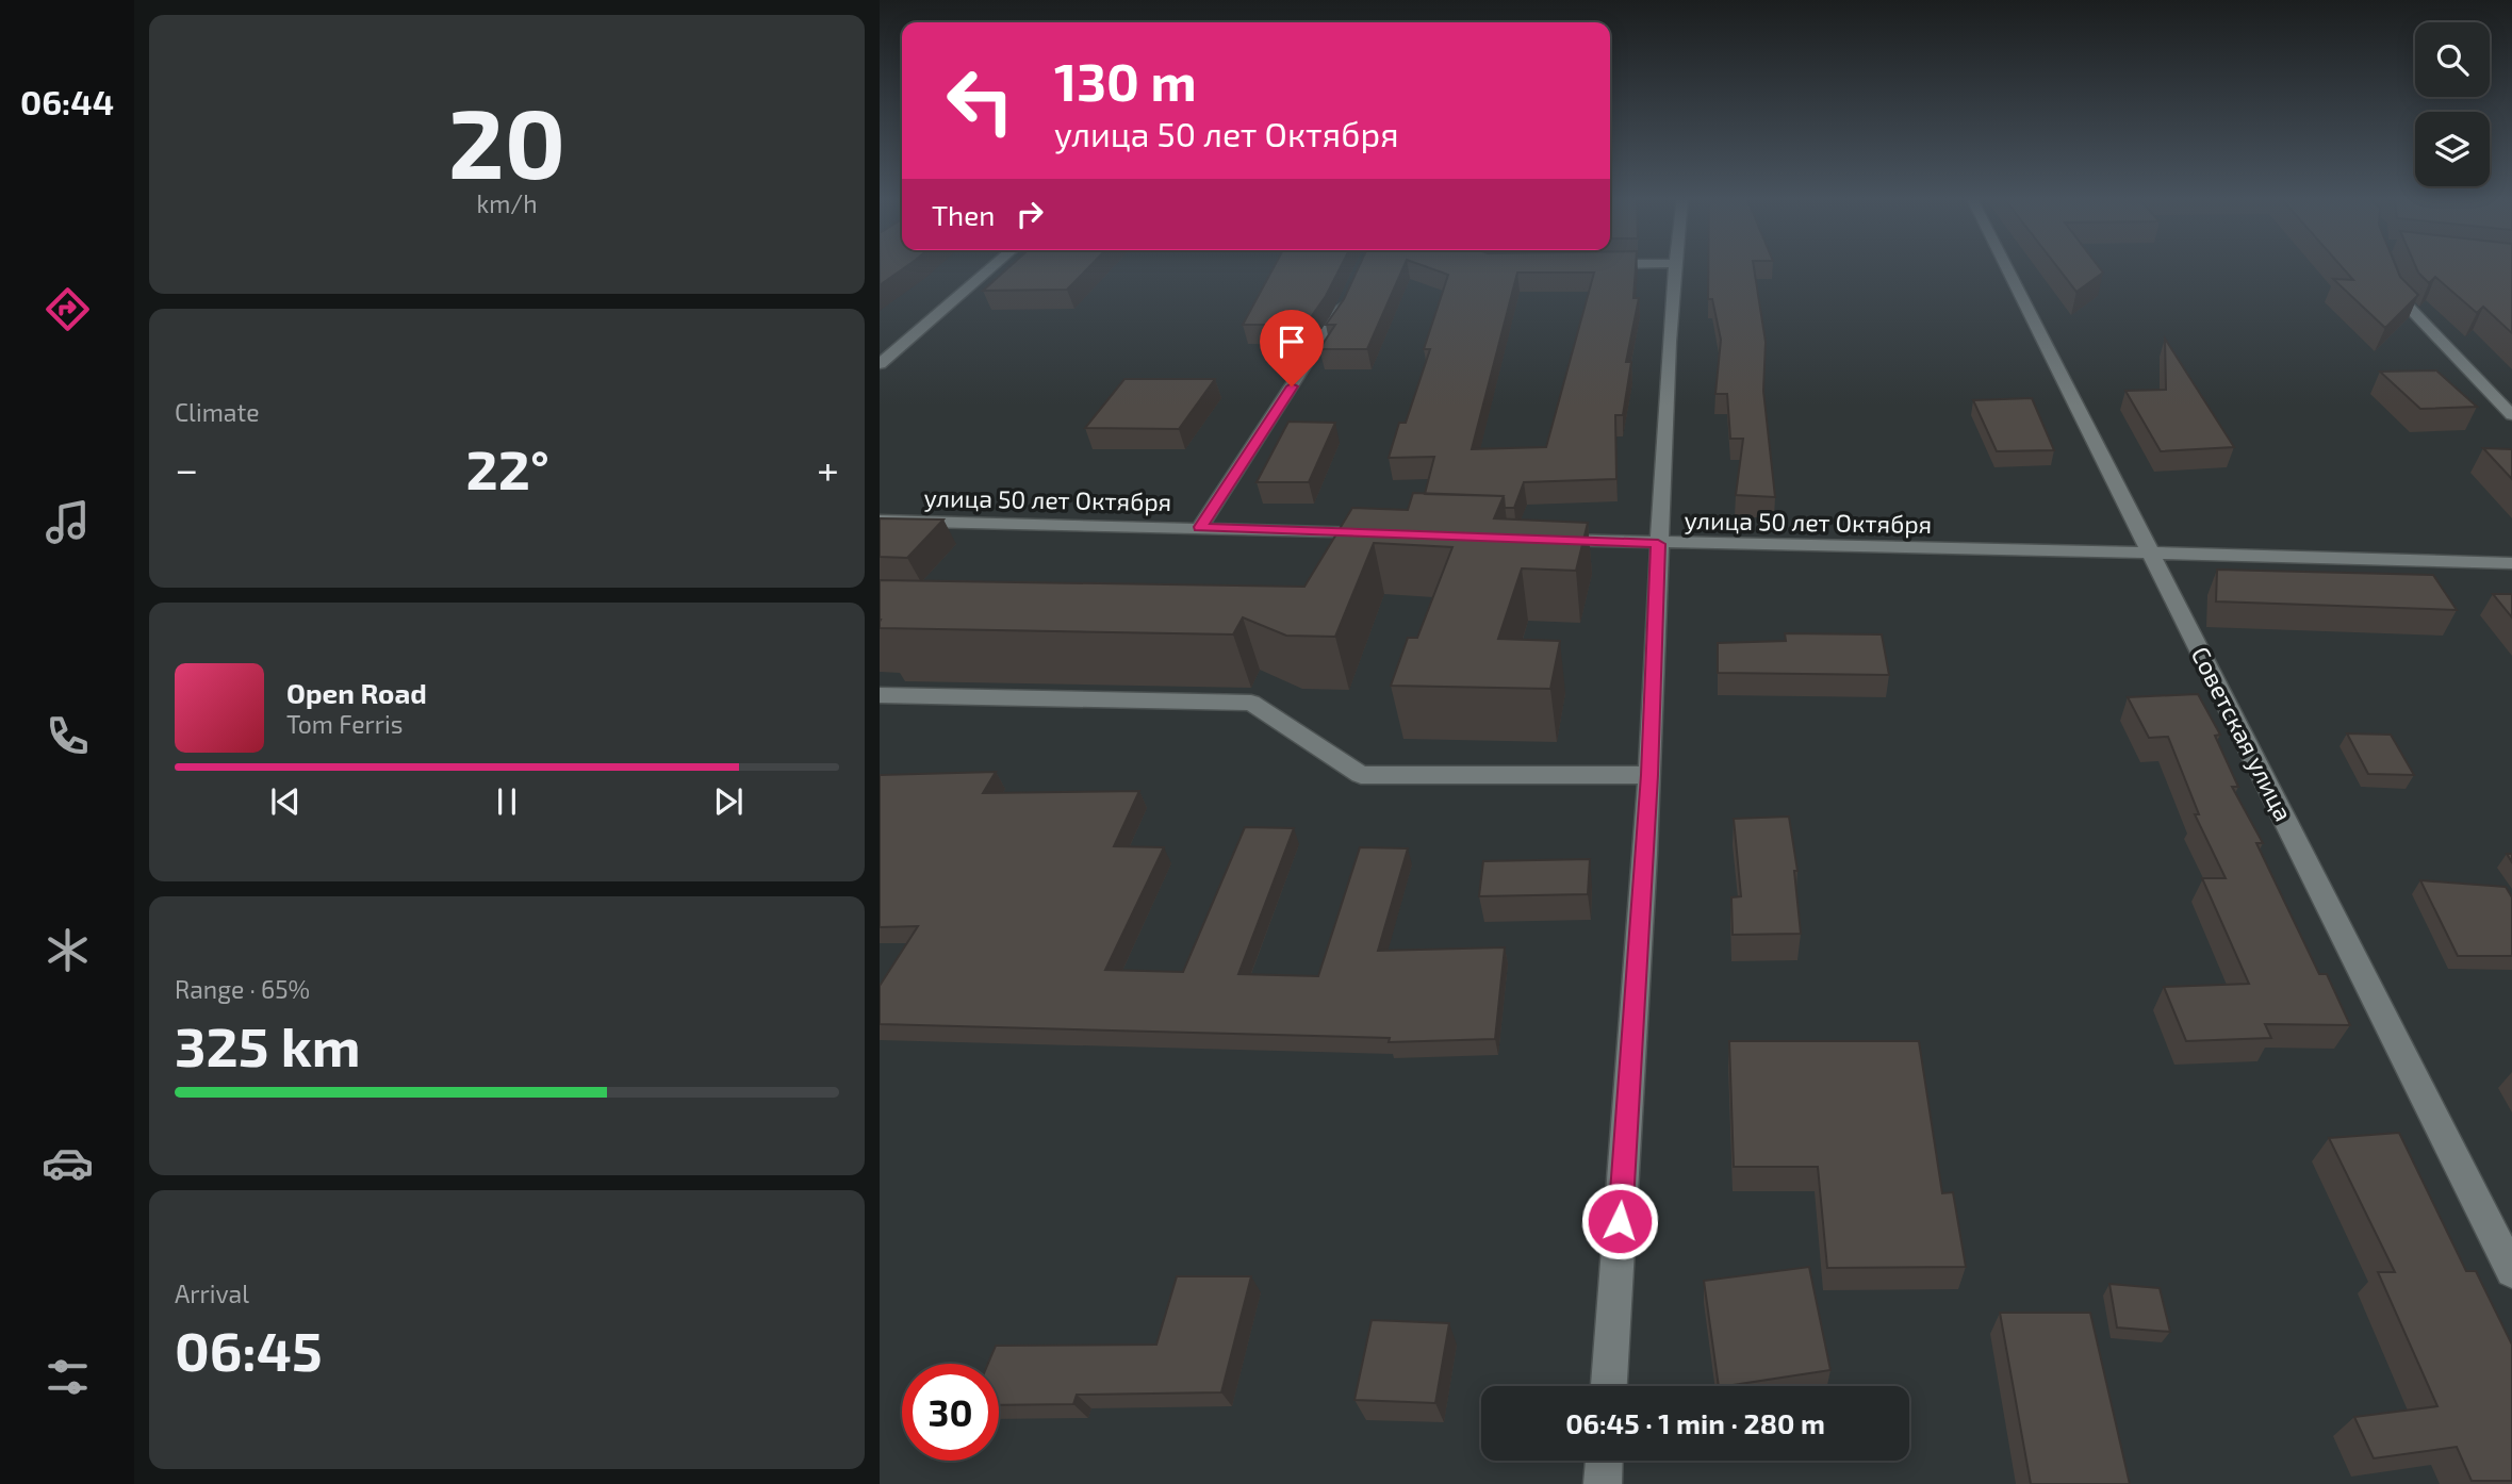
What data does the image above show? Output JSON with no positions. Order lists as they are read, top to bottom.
{
  "streets": {
    "street": ["улица 50 лет Октября", "Советская улица"]
  },
  "crossings": [
    ["улица 50 лет Октября", "Советская улица"]
  ],
  "page": {
    "tabs": "06:44",
    "tile": [
      ["20", "km/h"],
      "Climate",
      ["Range · 65%", "325 km"],
      ["Arrival", "06:45"]
    ],
    "turn": ["130 m", "улица 50 лет Октября"],
    "then": "Then",
    "heat": ["−", "22°", "+"],
    "song": ["Open Road", "Tom Ferris"],
    "limit": "30",
    "trip": "06:45 · 1 min · 280 m"
  }
}
